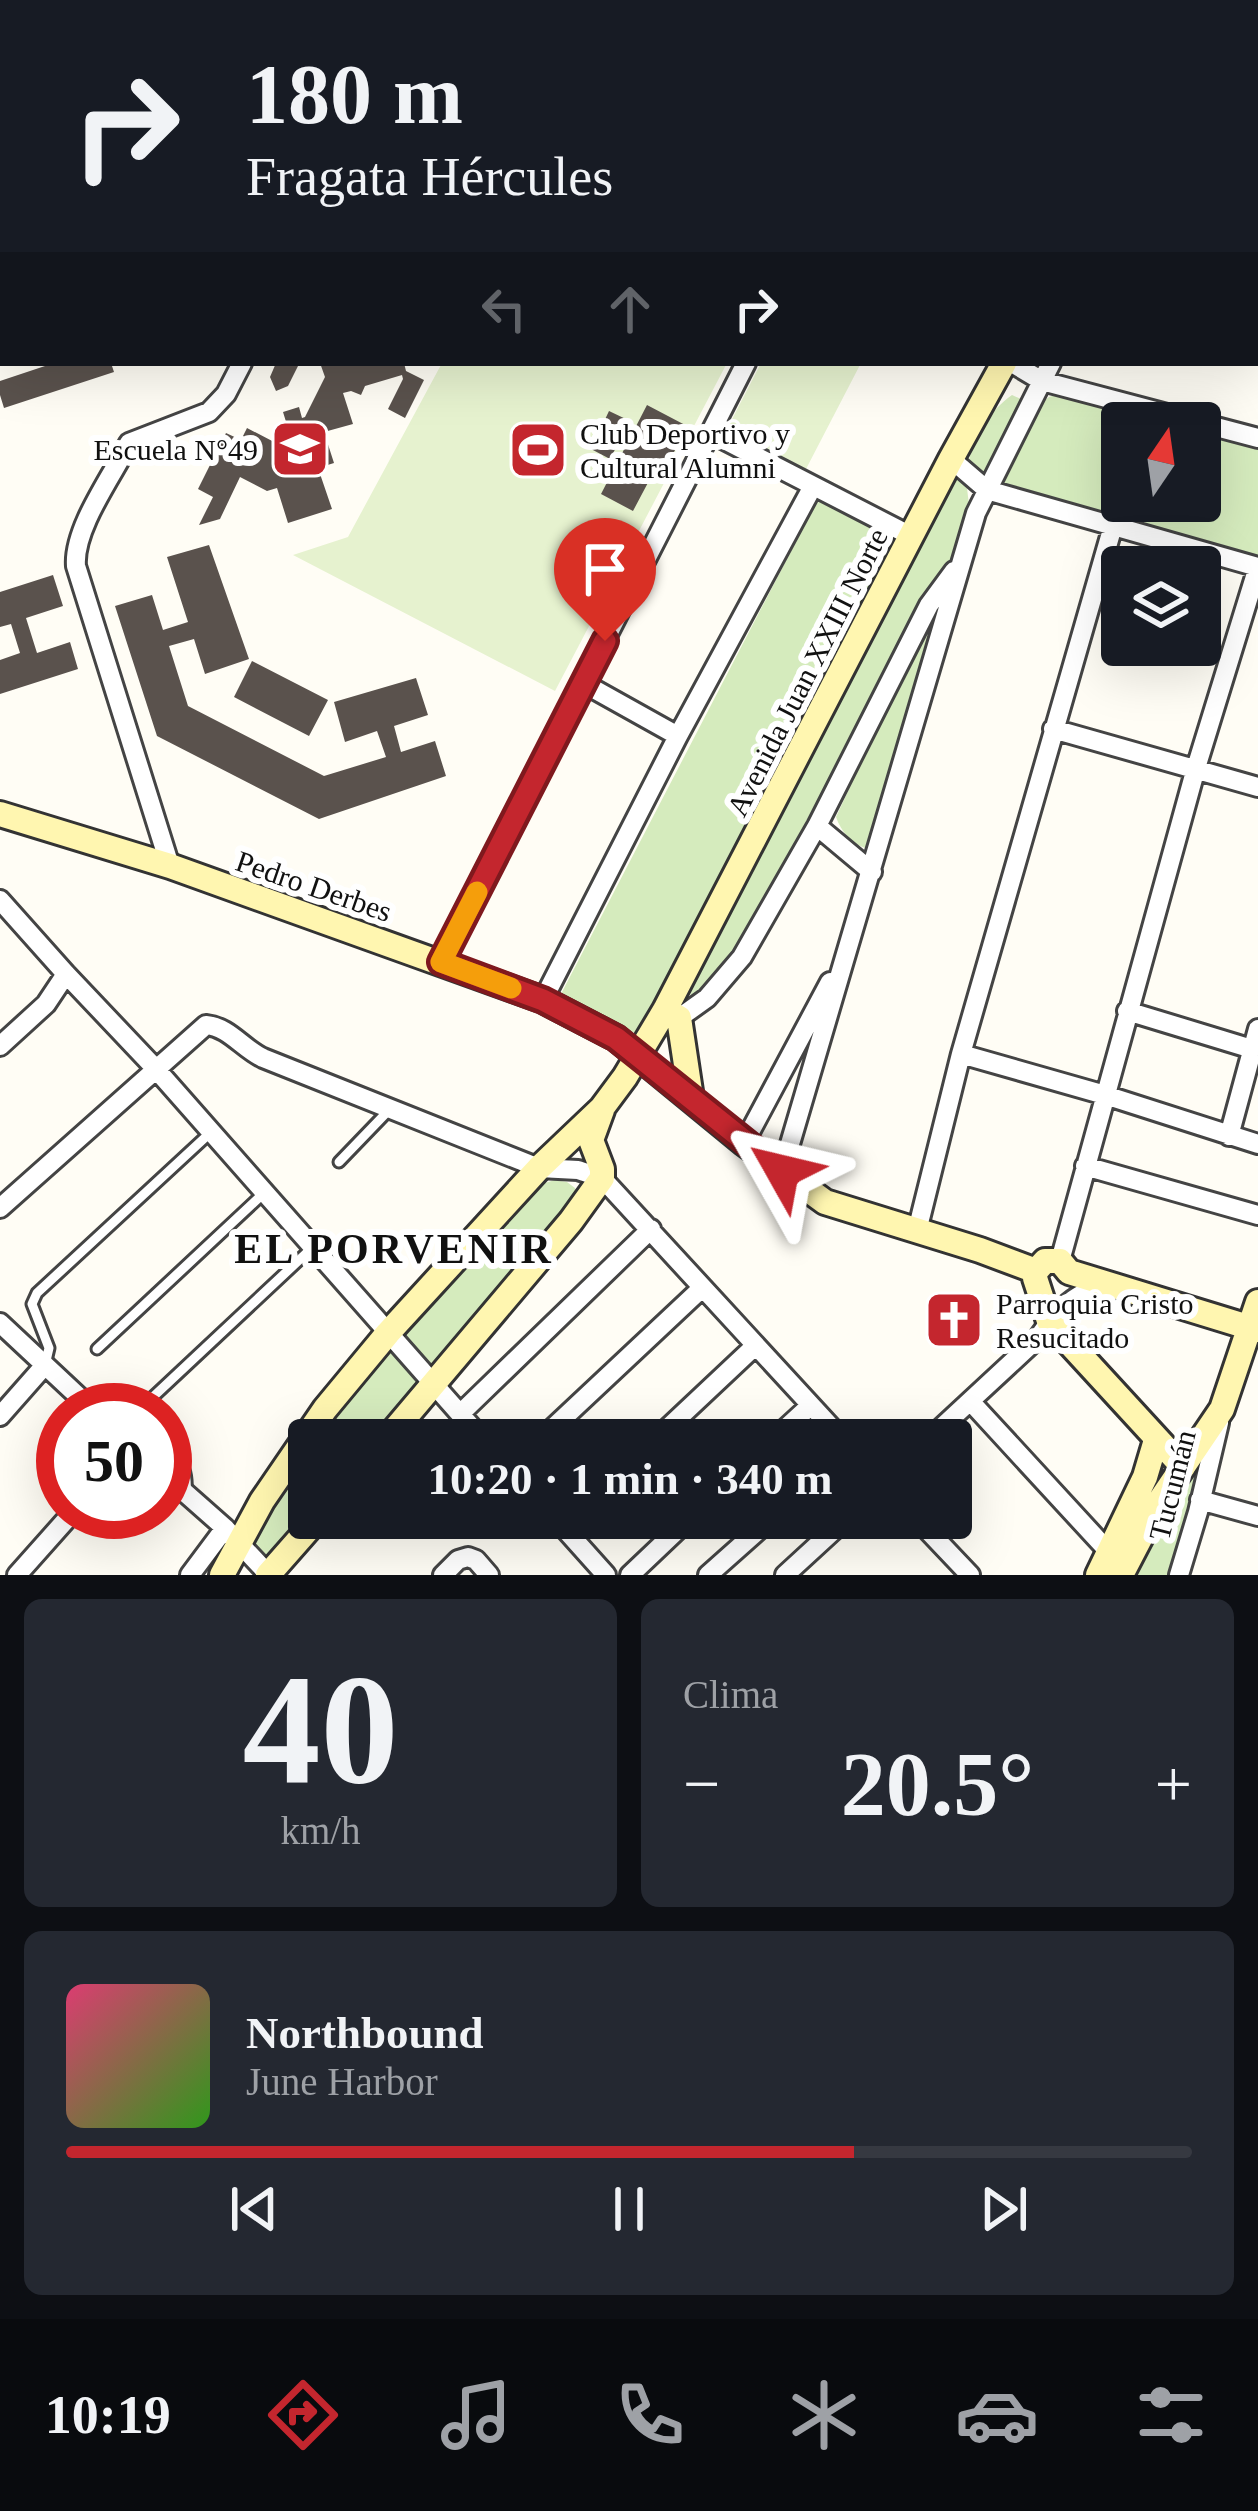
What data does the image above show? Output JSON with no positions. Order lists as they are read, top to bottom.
{
  "streets": {
    "street": ["Avenida Juan XXIII Norte", "Pedro Derbes", "Tucumán"]
  },
  "crossings": [
    ["Avenida Juan XXIII Norte", "Pedro Derbes"]
  ],
  "districts": ["EL PORVENIR"],
  "places": {
    "school or university": ["Escuela N°49"],
    "sports": ["Club Deportivo y Cultural Alumni"],
    "church": ["Parroquia Cristo Resucitado"]
  },
  "north": "top",
  "page": {
    "turn": ["180 m", "Fragata Hércules"],
    "limit": "50",
    "trip": "10:20 · 1 min · 340 m",
    "tile": [
      ["40", "km/h"],
      "Clima"
    ],
    "heat": ["−", "20.5°", "+"],
    "song": ["Northbound", "June Harbor"],
    "tabs": "10:19"
  }
}
